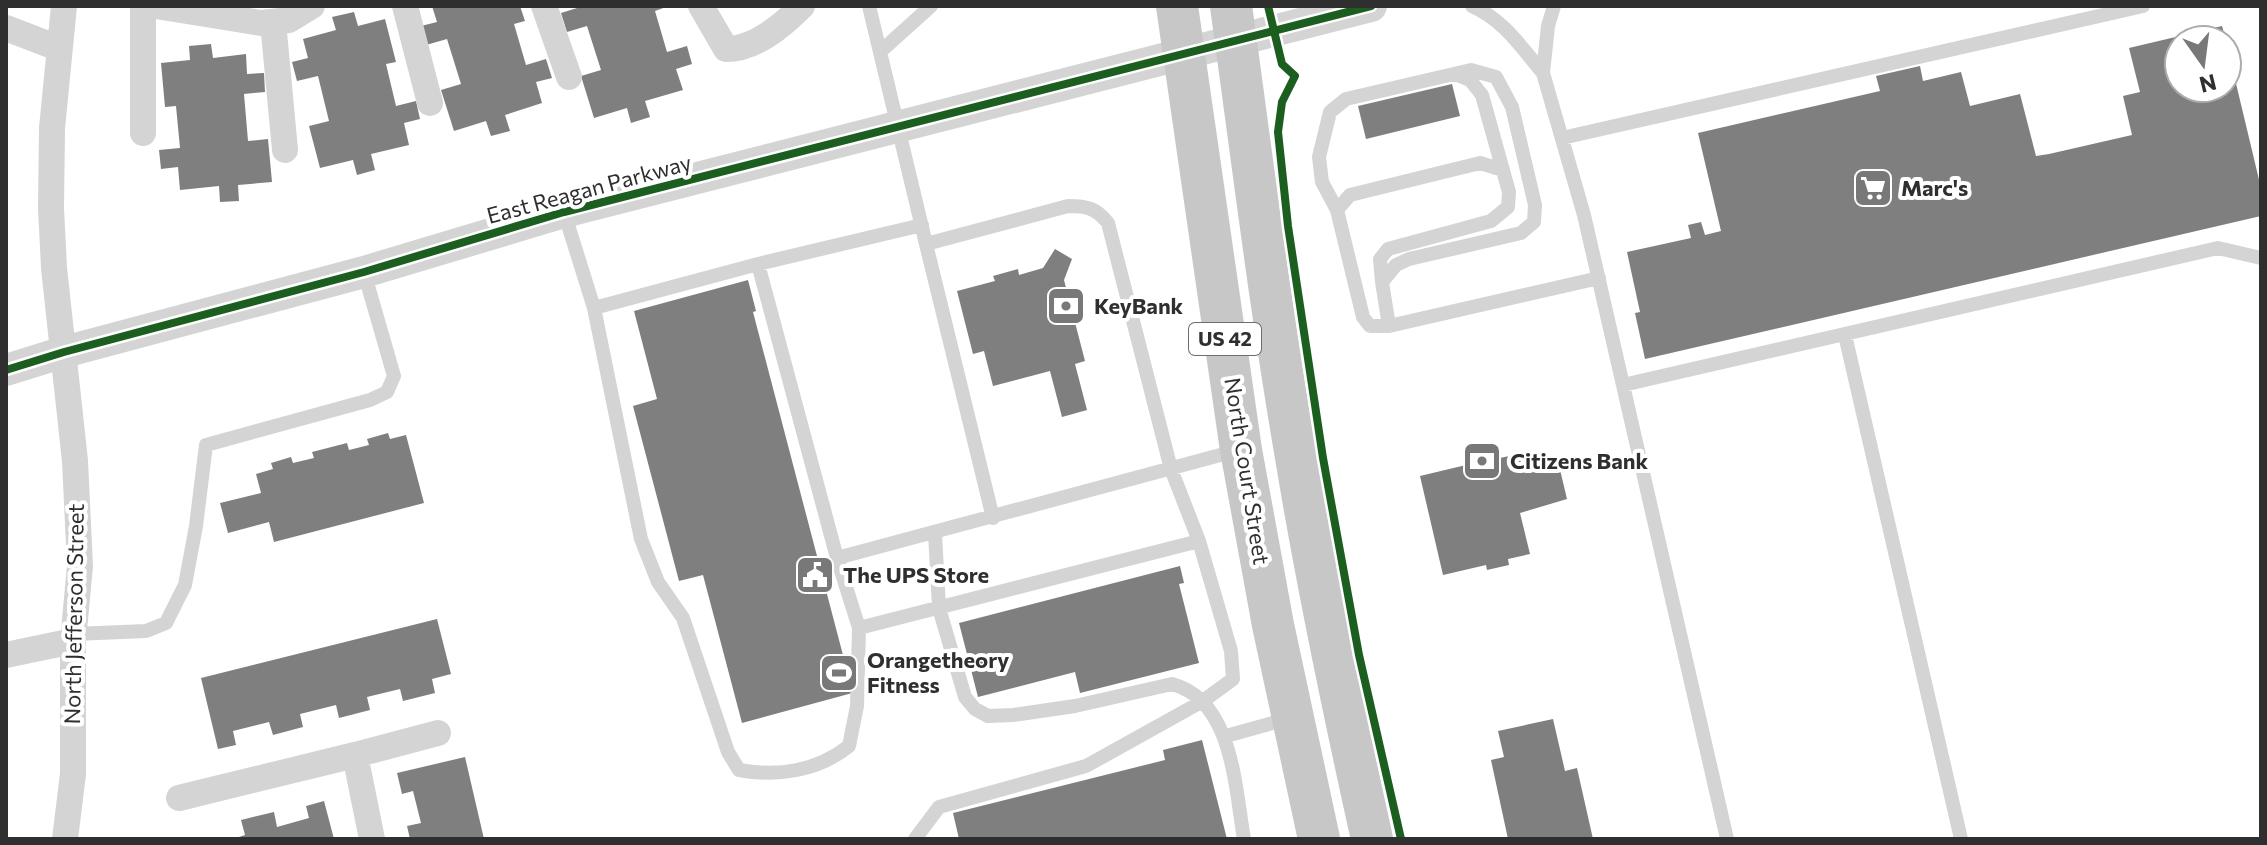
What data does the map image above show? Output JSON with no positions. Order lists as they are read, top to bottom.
{
  "streets": {
    "main road": ["US 42", "North Court Street"],
    "street": ["East Reagan Parkway", "North Jefferson Street"]
  },
  "crossings": [
    ["East Reagan Parkway", "US 42"],
    ["East Reagan Parkway", "North Court Street"],
    ["East Reagan Parkway", "North Jefferson Street"]
  ],
  "places": {
    "supermarket": ["Marc's"],
    "bank": ["KeyBank", "Citizens Bank"],
    "public building": ["The UPS Store"],
    "sports": ["Orangetheory Fitness"]
  },
  "north": "bottom"
}
